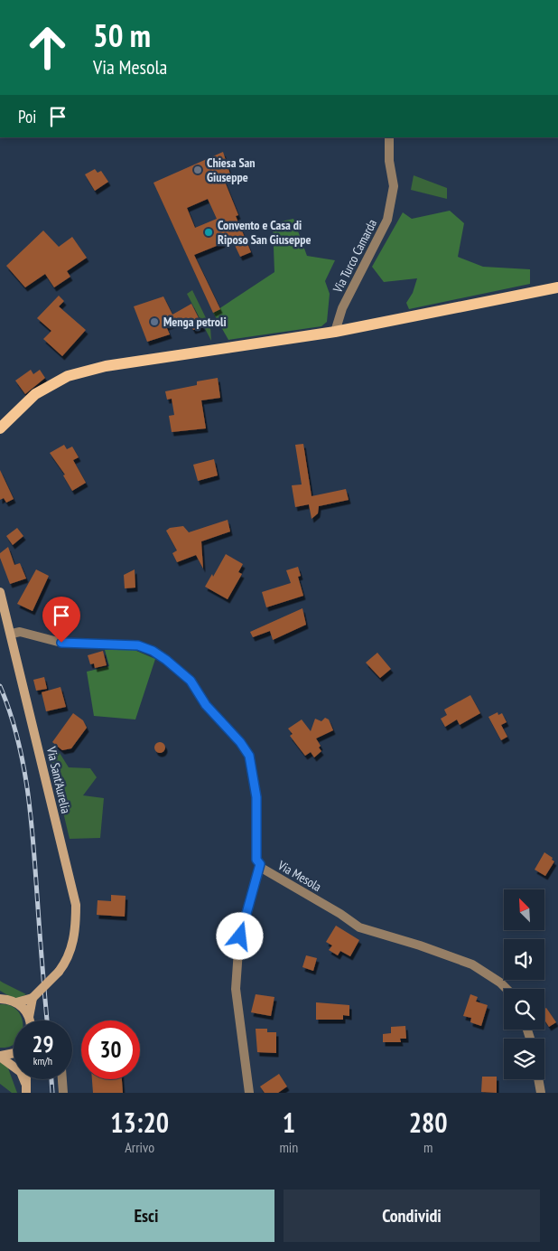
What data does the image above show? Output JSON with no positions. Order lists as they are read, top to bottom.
{
  "streets": {
    "main road": ["Via Sant'Aurelia"],
    "street": ["Via Turco Camarda", "Via Mesola"]
  },
  "crossings": [
    ["Via Sant'Aurelia", "Via Mesola"]
  ],
  "places": ["Chiesa San Giuseppe", "Convento e Casa di Riposo San Giuseppe", "Menga petroli"],
  "north": "top left",
  "page": {
    "turn": ["50 m", "Via Mesola"],
    "then": "Poi",
    "speed": "29 km/h",
    "limit": "30",
    "eta": [
      "13:20",
      "Arrivo",
      "1",
      "min",
      "280",
      "m"
    ],
    "buttons": ["Esci", "Condividi"]
  }
}
